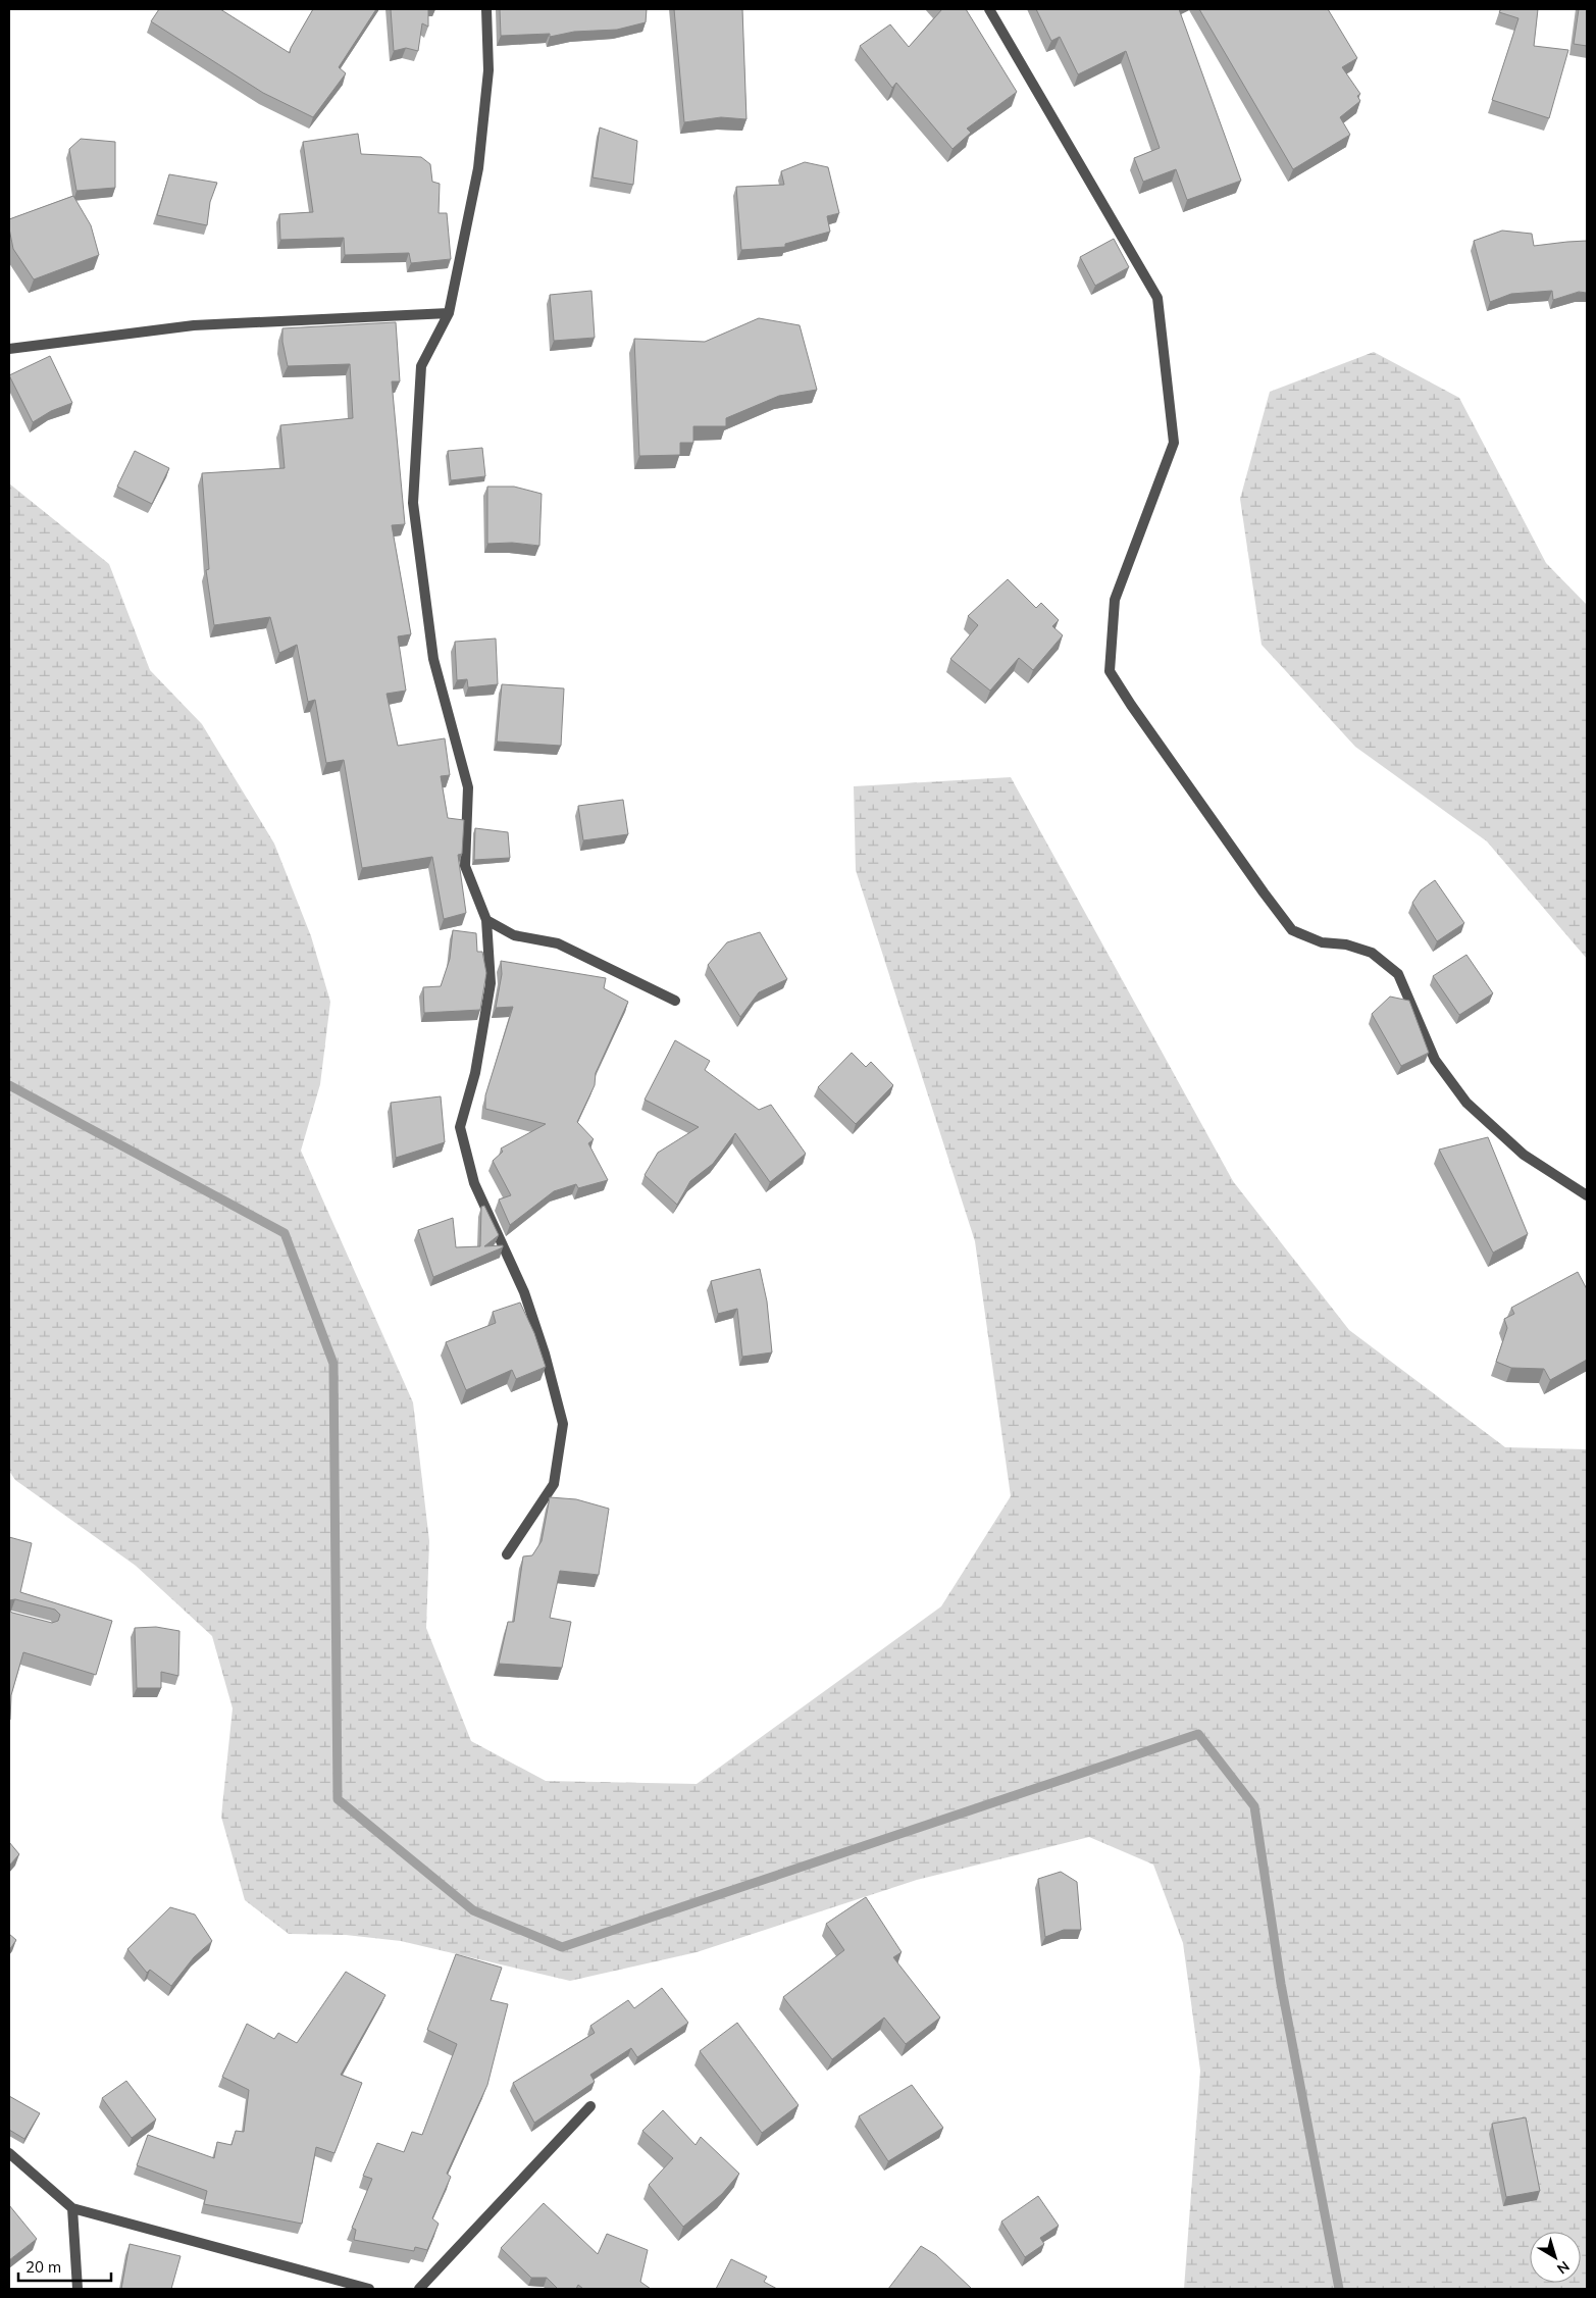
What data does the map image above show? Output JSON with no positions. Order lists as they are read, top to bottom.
{
  "scale_bar": "20 m",
  "north": "bottom right"
}
